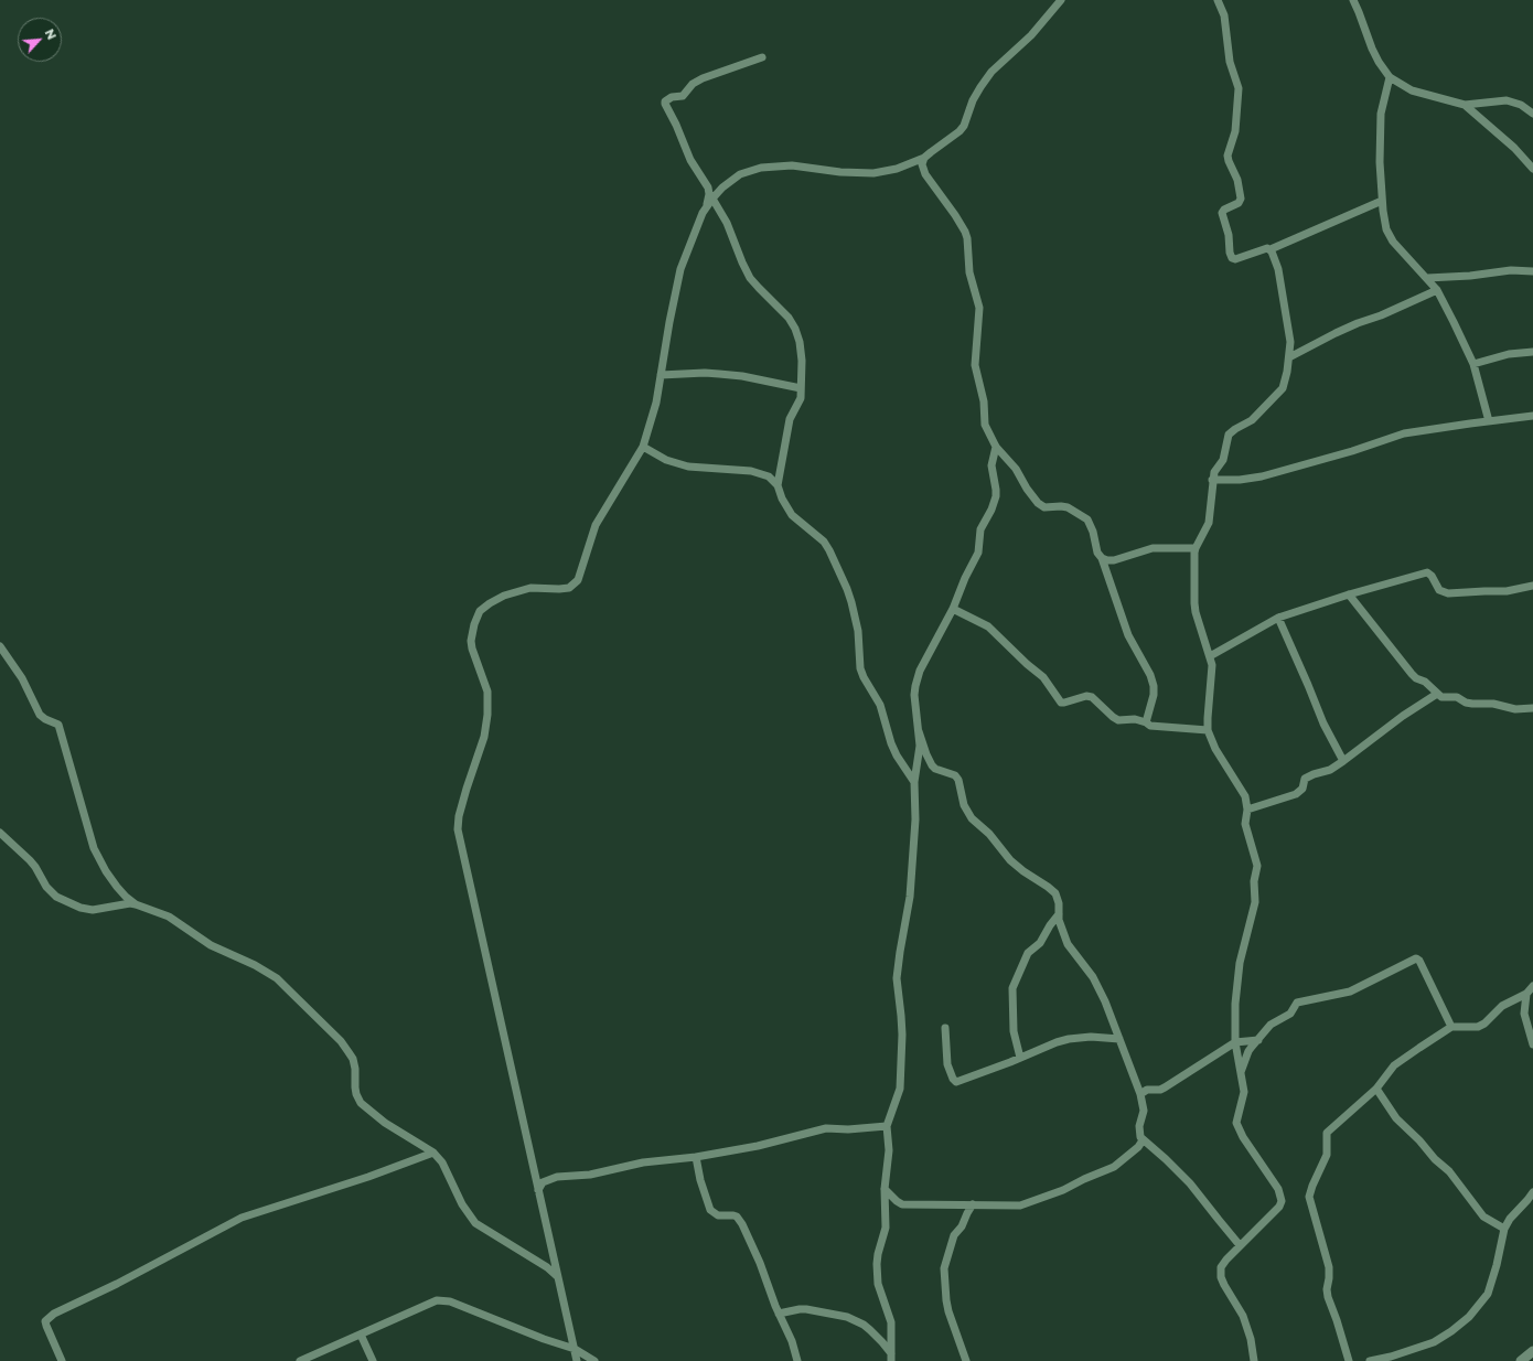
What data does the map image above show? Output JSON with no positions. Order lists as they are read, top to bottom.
{
  "north": "top right"
}
